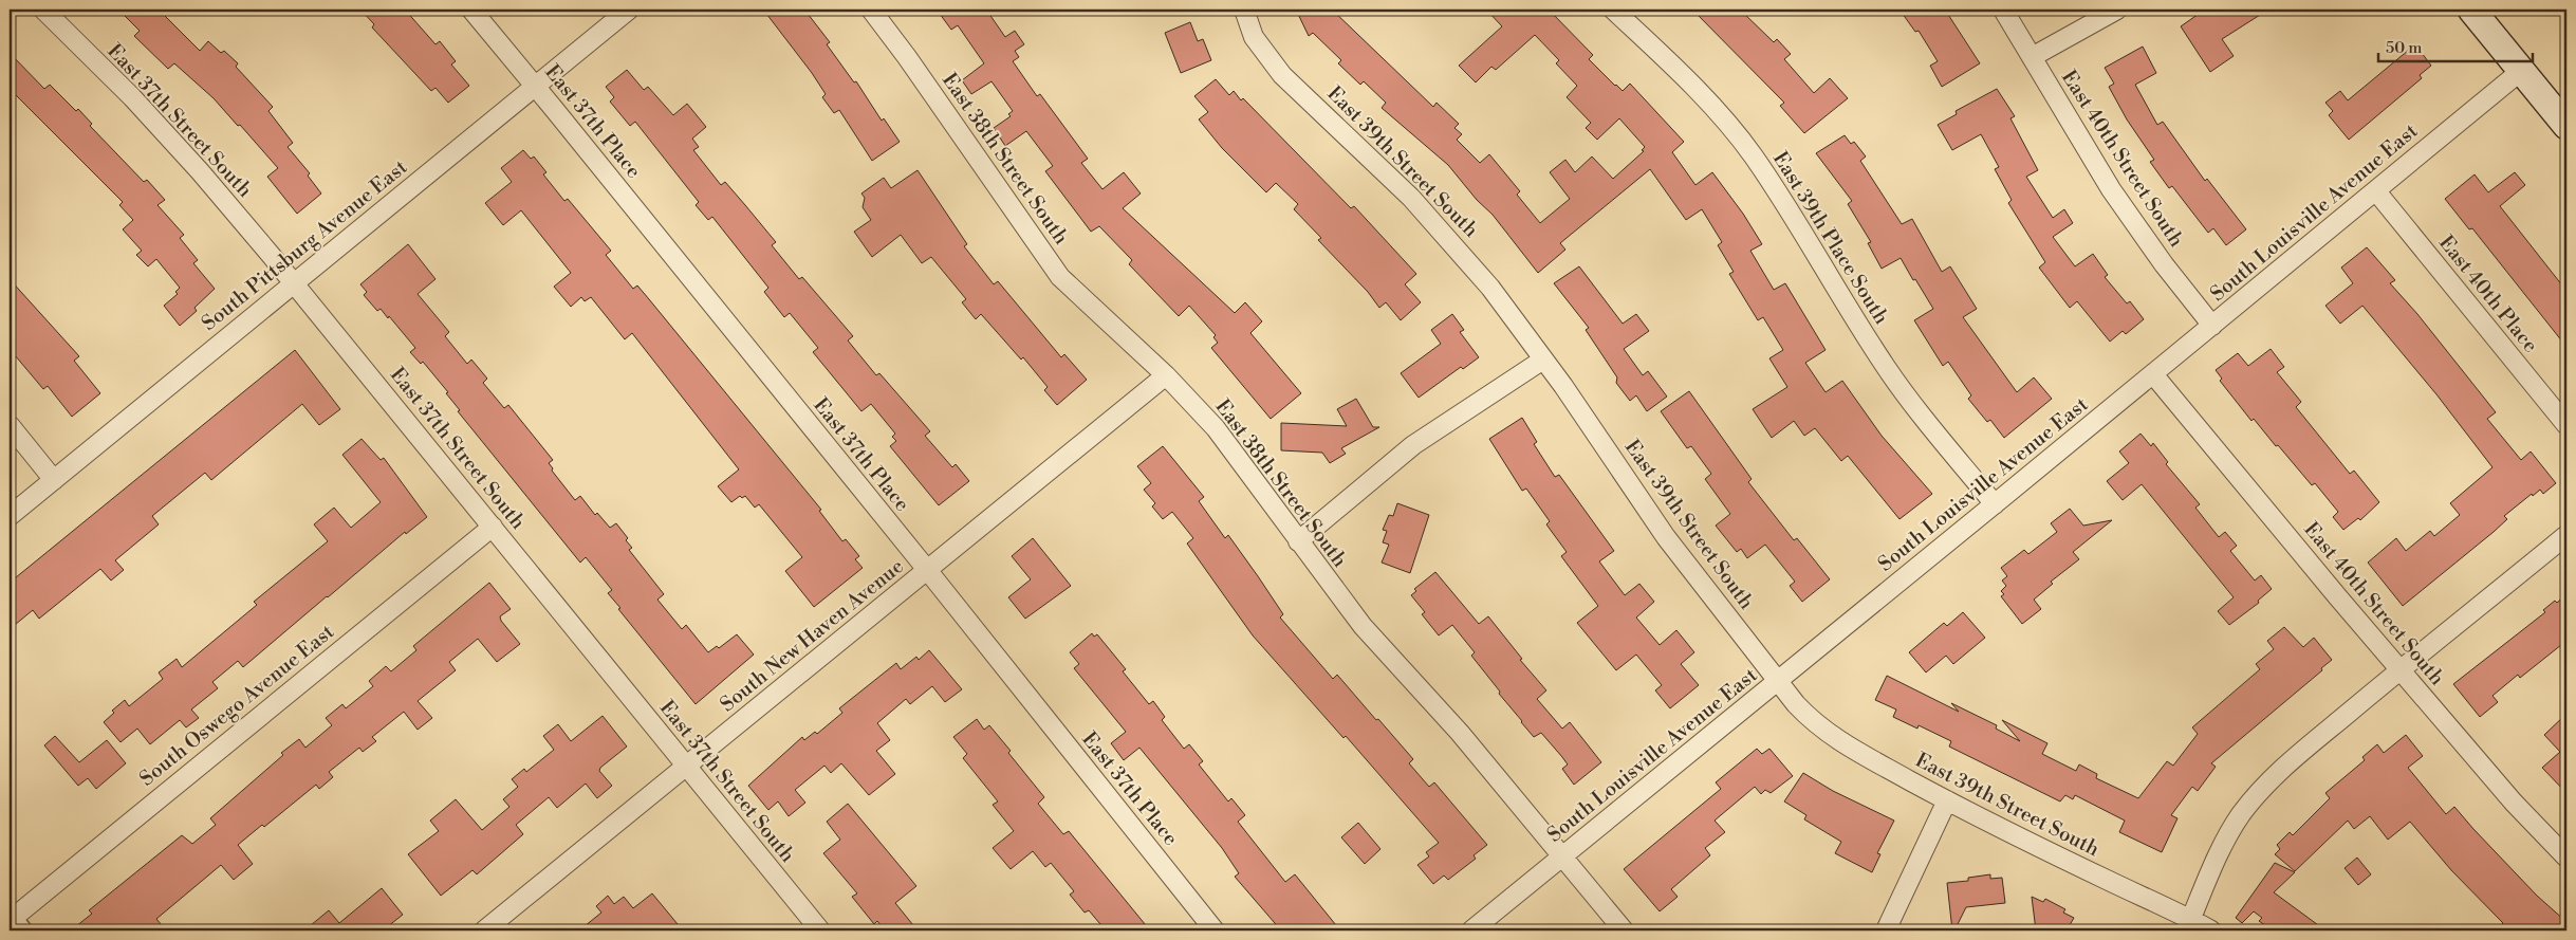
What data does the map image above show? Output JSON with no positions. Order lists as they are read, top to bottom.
{
  "streets": {
    "street": [
      "East 37th Street South",
      "East 37th Place",
      "East 38th Street South",
      "East 40th Street South",
      "East 39th Street South",
      "South Louisville Avenue East",
      "East 39th Place South",
      "South Pittsburg Avenue East",
      "East 40th Place",
      "South New Haven Avenue",
      "South Oswego Avenue East"
    ]
  },
  "crossings": [
    ["East 37th Street South", "South Pittsburg Avenue East"],
    ["East 37th Street South", "South New Haven Avenue"],
    ["East 37th Street South", "South Oswego Avenue East"],
    ["East 37th Place", "South Pittsburg Avenue East"],
    ["East 37th Place", "South New Haven Avenue"],
    ["East 38th Street South", "South Louisville Avenue East"],
    ["East 38th Street South", "South New Haven Avenue"],
    ["East 40th Street South", "South Louisville Avenue East"],
    ["East 39th Street South", "South Louisville Avenue East"],
    ["South Louisville Avenue East", "East 39th Place South"],
    ["South Louisville Avenue East", "East 40th Place"]
  ],
  "scale_bar": "50 m"
}
